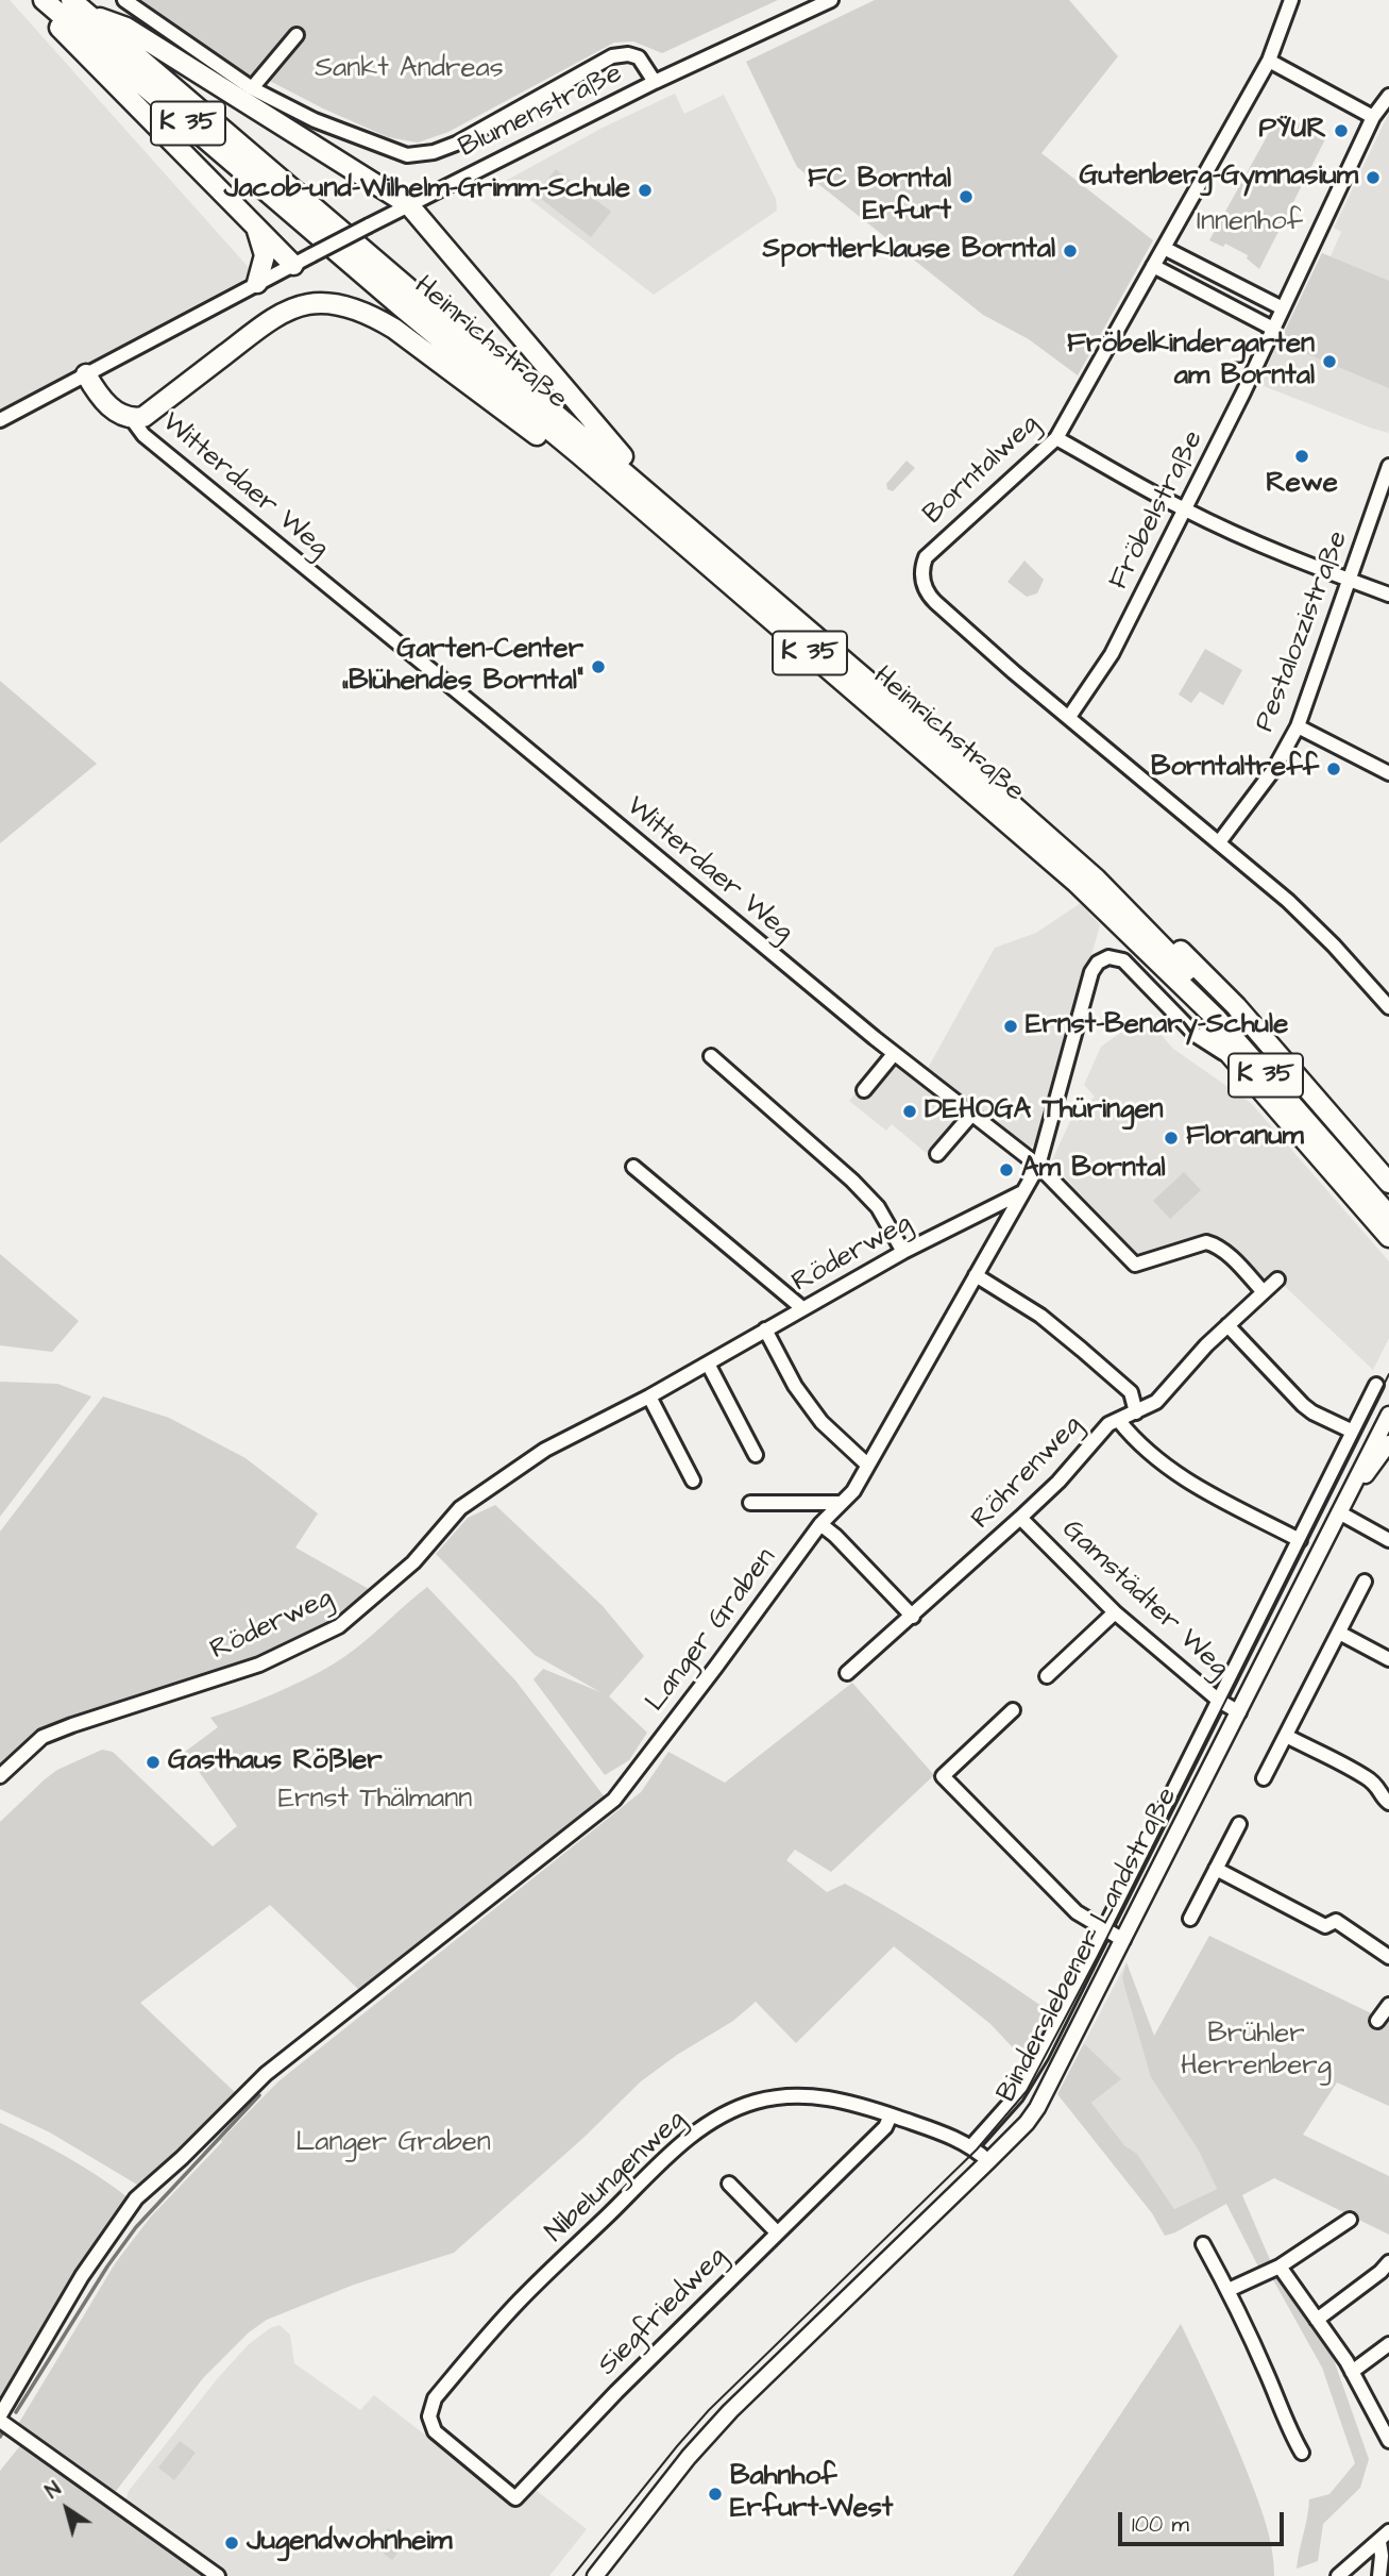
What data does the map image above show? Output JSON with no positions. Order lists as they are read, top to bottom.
{
  "streets": {
    "highway": ["K 35", "Heinrichstraße"],
    "main road": ["Binderslebener Landstraße"],
    "street": [
      "Blumenstraße",
      "Borntalweg",
      "Witterdaer Weg",
      "Fröbelstraße",
      "Pestalozzistraße",
      "Röderweg",
      "Röhrenweg",
      "Gamstädter Weg",
      "Langer Graben",
      "Nibelungenweg",
      "Siegfriedweg"
    ]
  },
  "crossings": [
    ["K 35", "Heinrichstraße"],
    ["K 35", "Langer Graben"],
    ["Borntalweg", "Fröbelstraße"],
    ["Witterdaer Weg", "Röhrenweg"],
    ["Witterdaer Weg", "Langer Graben"],
    ["Röderweg", "Langer Graben"],
    ["Röhrenweg", "Gamstädter Weg"],
    ["Gamstädter Weg", "Binderslebener Landstraße"],
    ["Binderslebener Landstraße", "Nibelungenweg"],
    ["Nibelungenweg", "Siegfriedweg"]
  ],
  "parks": [
    "Sankt Andreas",
    "Innenhof",
    "Ernst Thälmann",
    "Brühler Herrenberg",
    "Langer Graben"
  ],
  "places": [
    "PŸUR",
    "Gutenberg-Gymnasium",
    "Jacob-und-Wilhelm-Grimm-Schule",
    "FC Borntal Erfurt",
    "Sportlerklause Borntal",
    "Fröbelkindergarten am Borntal",
    "Rewe",
    "Garten-Center „Blühendes Borntal“",
    "Borntaltreff",
    "Ernst-Benary-Schule",
    "DEHOGA Thüringen",
    "Floranum",
    "Am Borntal",
    "Gasthaus Rößler",
    "Bahnhof Erfurt-West",
    "Jugendwohnheim"
  ],
  "scale_bar": "100 m",
  "north": "top left"
}
